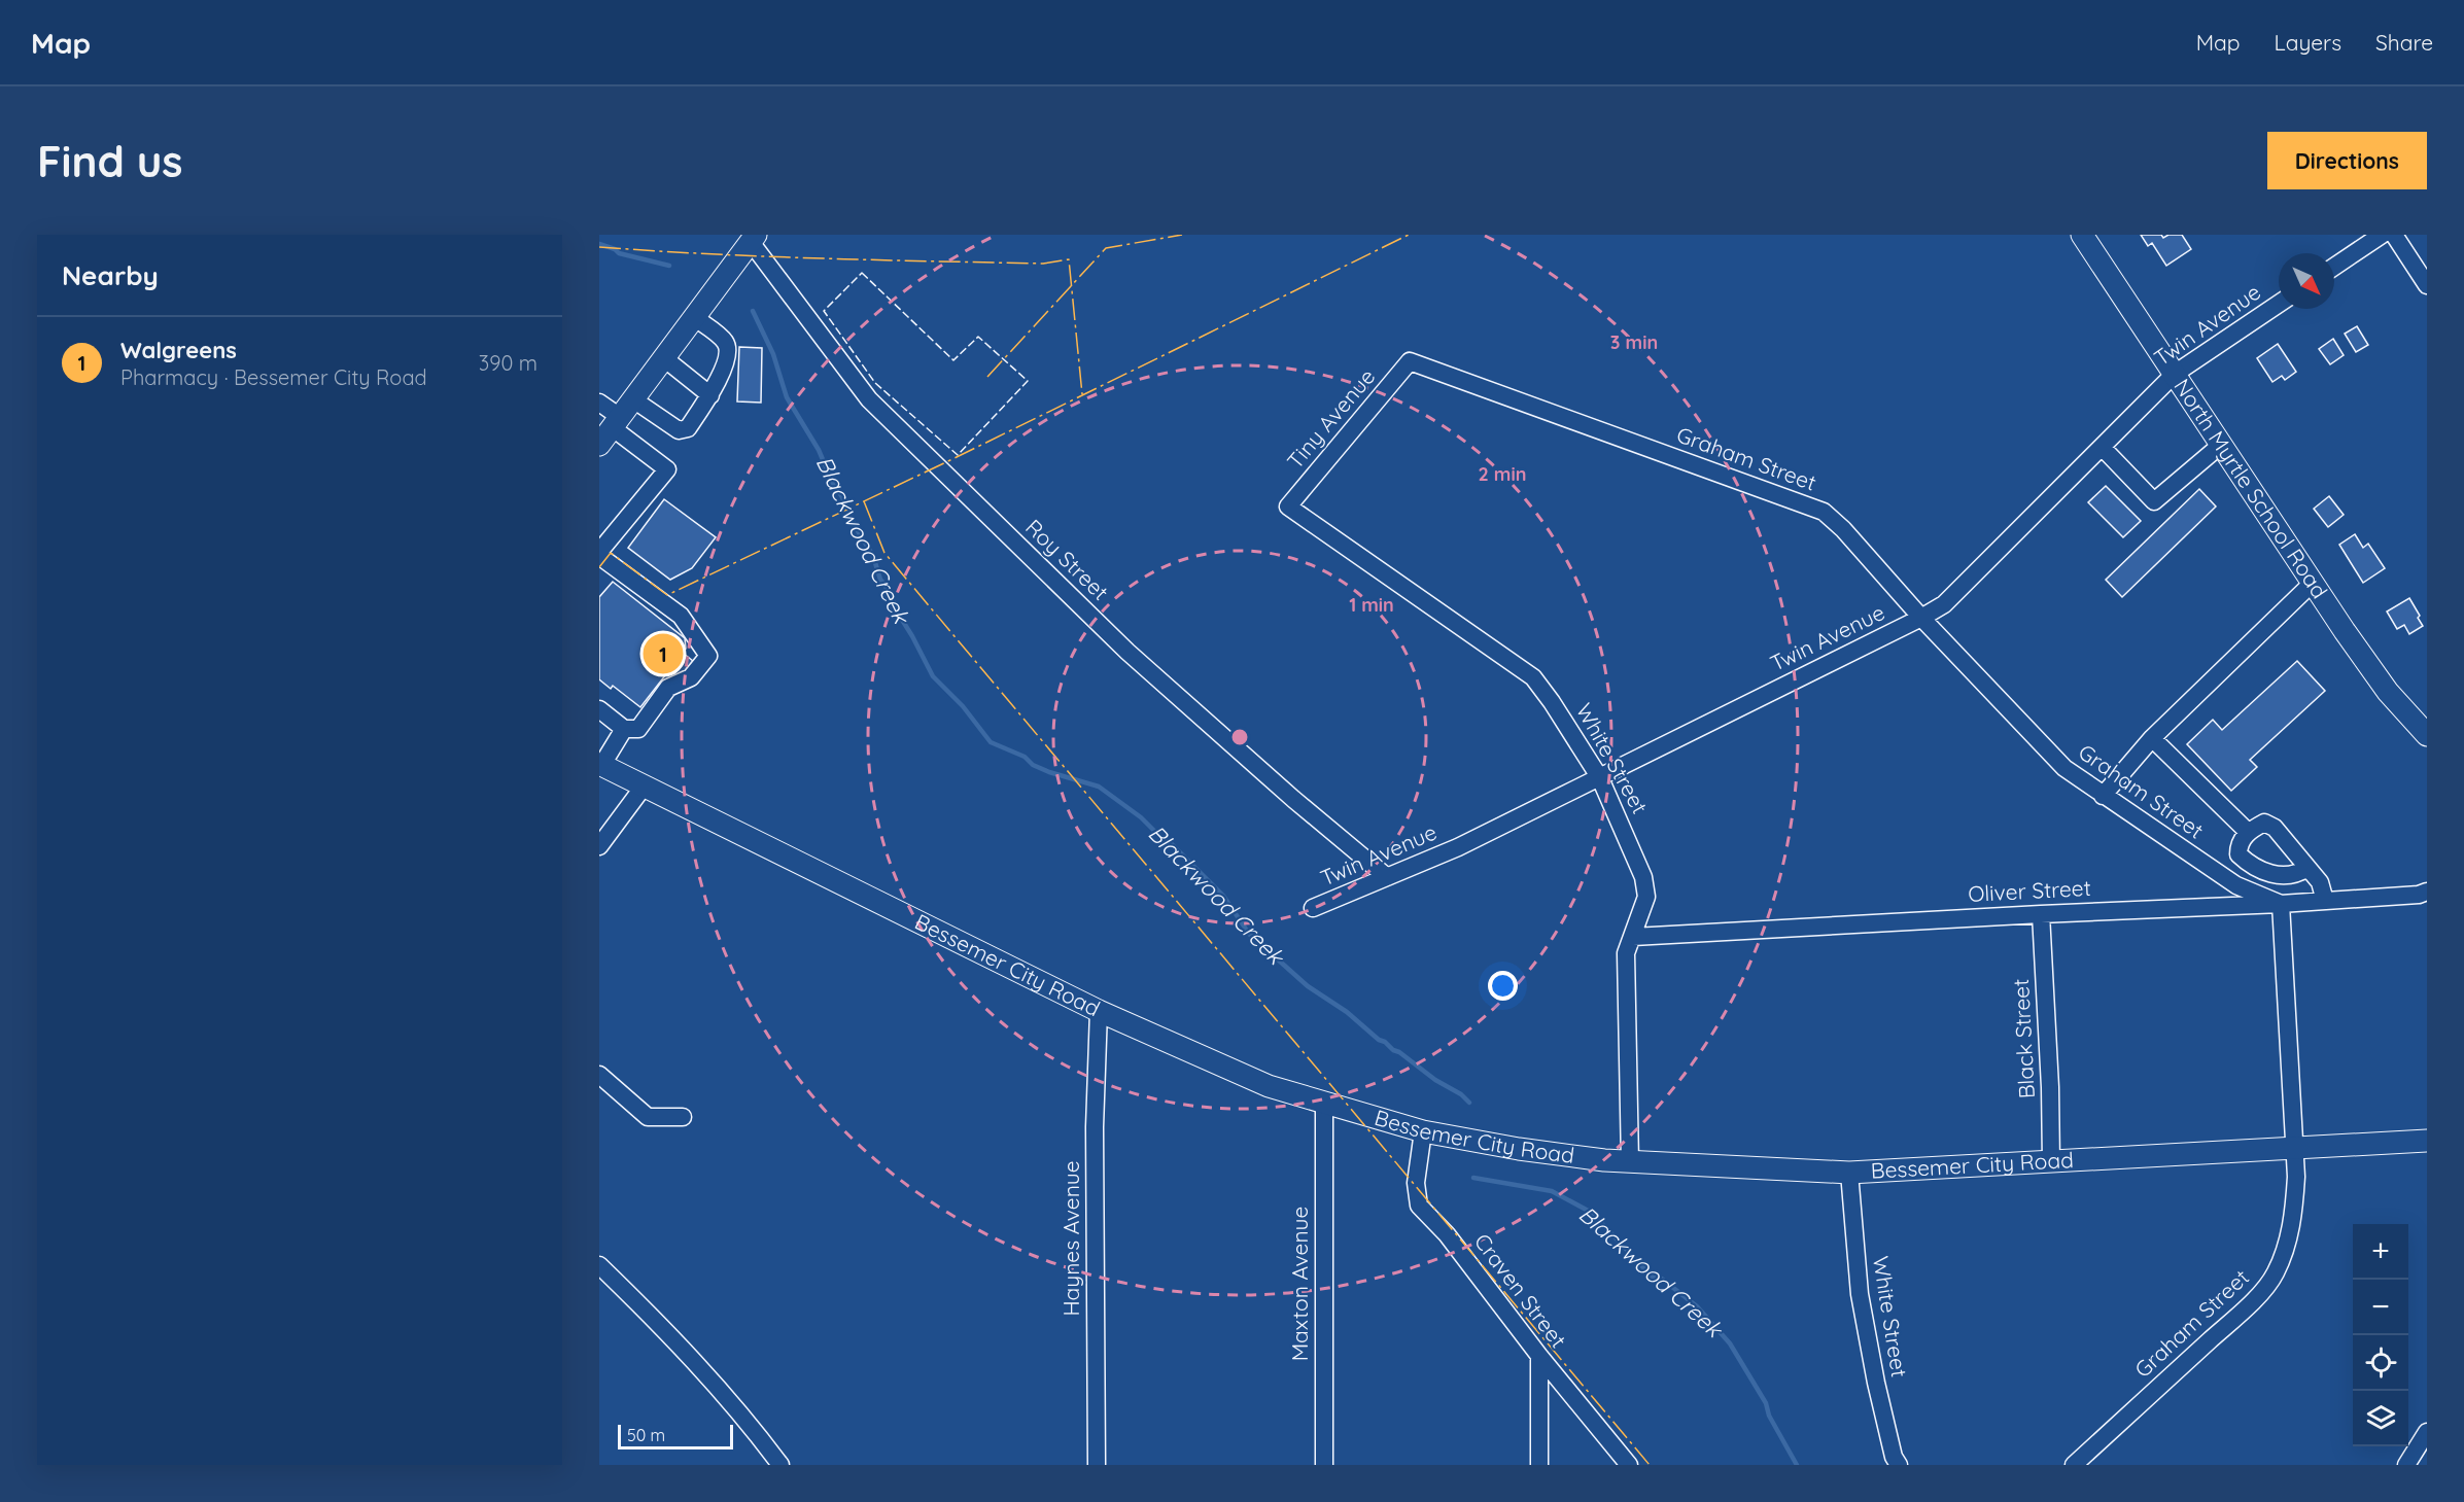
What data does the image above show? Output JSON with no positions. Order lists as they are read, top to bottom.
{
  "streets": {
    "main road": ["North Myrtle School Road", "Bessemer City Road"],
    "street": [
      "Twin Avenue",
      "Tiny Avenue",
      "Graham Street",
      "Roy Street",
      "White Street",
      "Oliver Street",
      "Black Street",
      "Haynes Avenue",
      "Maxton Avenue",
      "Craven Street"
    ]
  },
  "crossings": [
    ["Twin Avenue", "Graham Street"],
    ["Twin Avenue", "North Myrtle School Road"],
    ["Twin Avenue", "Roy Street"],
    ["Twin Avenue", "White Street"],
    ["Tiny Avenue", "Graham Street"],
    ["Tiny Avenue", "White Street"],
    ["Graham Street", "Oliver Street"],
    ["Graham Street", "Bessemer City Road"],
    ["White Street", "Oliver Street"],
    ["White Street", "Bessemer City Road"],
    ["Oliver Street", "Black Street"],
    ["Bessemer City Road", "Black Street"],
    ["Bessemer City Road", "Haynes Avenue"],
    ["Bessemer City Road", "Maxton Avenue"],
    ["Bessemer City Road", "Craven Street"]
  ],
  "water": ["Blackwood Creek"],
  "scale_bar": "50 m",
  "north": "bottom right",
  "page": {
    "header": "Map",
    "nav": ["Map", "Layers", "Share"],
    "buttons": "Directions",
    "title": "Find us",
    "heading": "Nearby",
    "list": [
      {
        "mark": "1",
        "name": "Walgreens",
        "note": "Pharmacy · Bessemer City Road",
        "value": "390 m"
      }
    ],
    "pins": "1",
    "map_buttons": ["+", "−"],
    "scale": "50 m"
  },
  "rings": ["3 min", "2 min", "1 min"]
}
